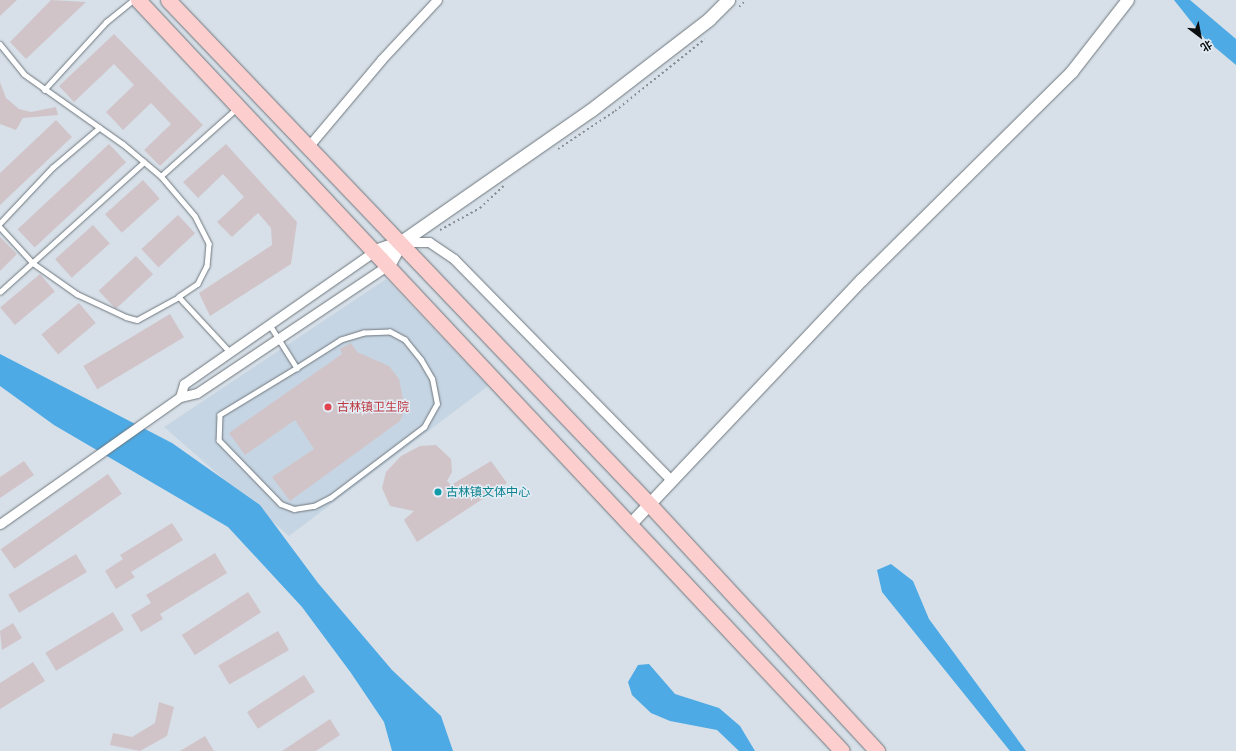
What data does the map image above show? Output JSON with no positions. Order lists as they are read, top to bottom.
{
  "places": ["古林镇卫生院", "古林镇文体中心"],
  "north": "bottom right"
}
